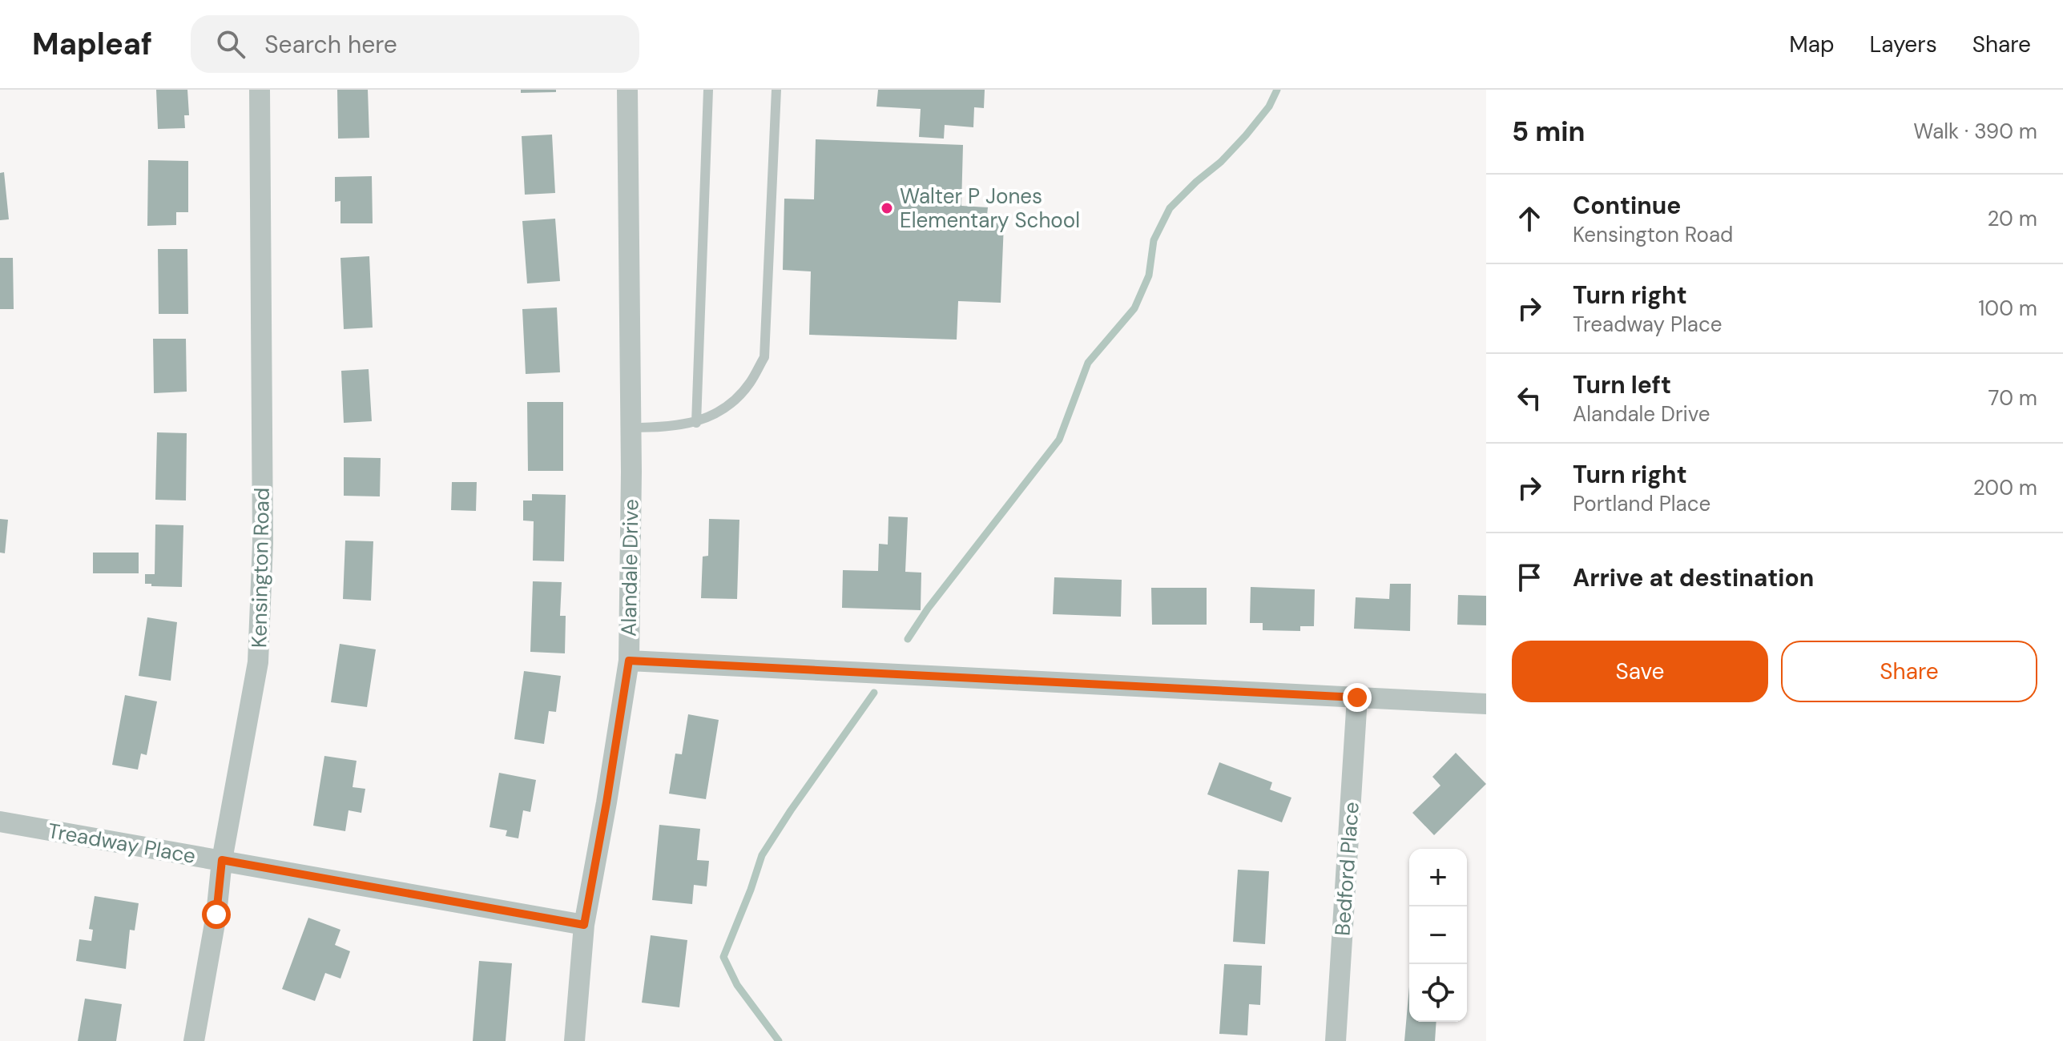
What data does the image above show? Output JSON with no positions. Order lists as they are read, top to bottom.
{
  "streets": {
    "street": [
      "Kensington Road",
      "Alandale Drive",
      "Treadway Place",
      "Bedford Place"
    ]
  },
  "crossings": [
    ["Kensington Road", "Treadway Place"],
    ["Alandale Drive", "Treadway Place"]
  ],
  "places": ["Walter P Jones Elementary School"],
  "page": {
    "header": "Mapleaf",
    "search": "Search here",
    "nav": ["Map", "Layers", "Share"],
    "heading": ["5 min", "Walk · 390 m"],
    "list": [
      ["Continue", "Kensington Road", "20 m"],
      ["Turn right", "Treadway Place", "100 m"],
      ["Turn left", "Alandale Drive", "70 m"],
      ["Turn right", "Portland Place", "200 m"],
      "Arrive at destination"
    ],
    "buttons": ["Save", "Share"],
    "map_buttons": ["+", "−"]
  }
}
